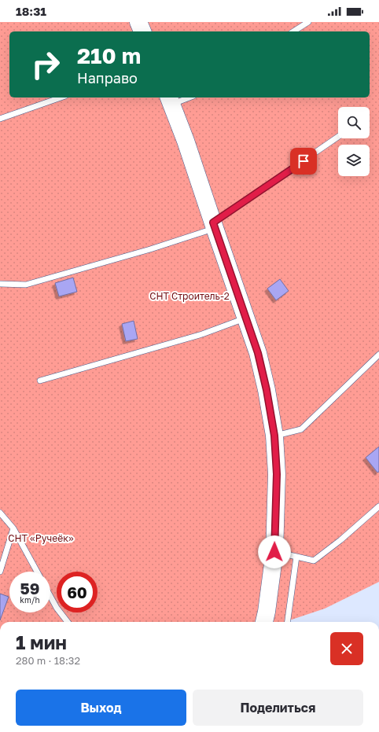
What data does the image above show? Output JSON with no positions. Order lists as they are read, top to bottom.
{
  "parks": ["СНТ Строитель-2", "СНТ «Ручеёк»"],
  "page": {
    "status": "18:31",
    "turn": ["210 m", "Направо"],
    "speed": "59 km/h",
    "limit": "60",
    "heading": ["1 мин", "280 m · 18:32"],
    "buttons": ["Выход", "Поделиться"]
  }
}
